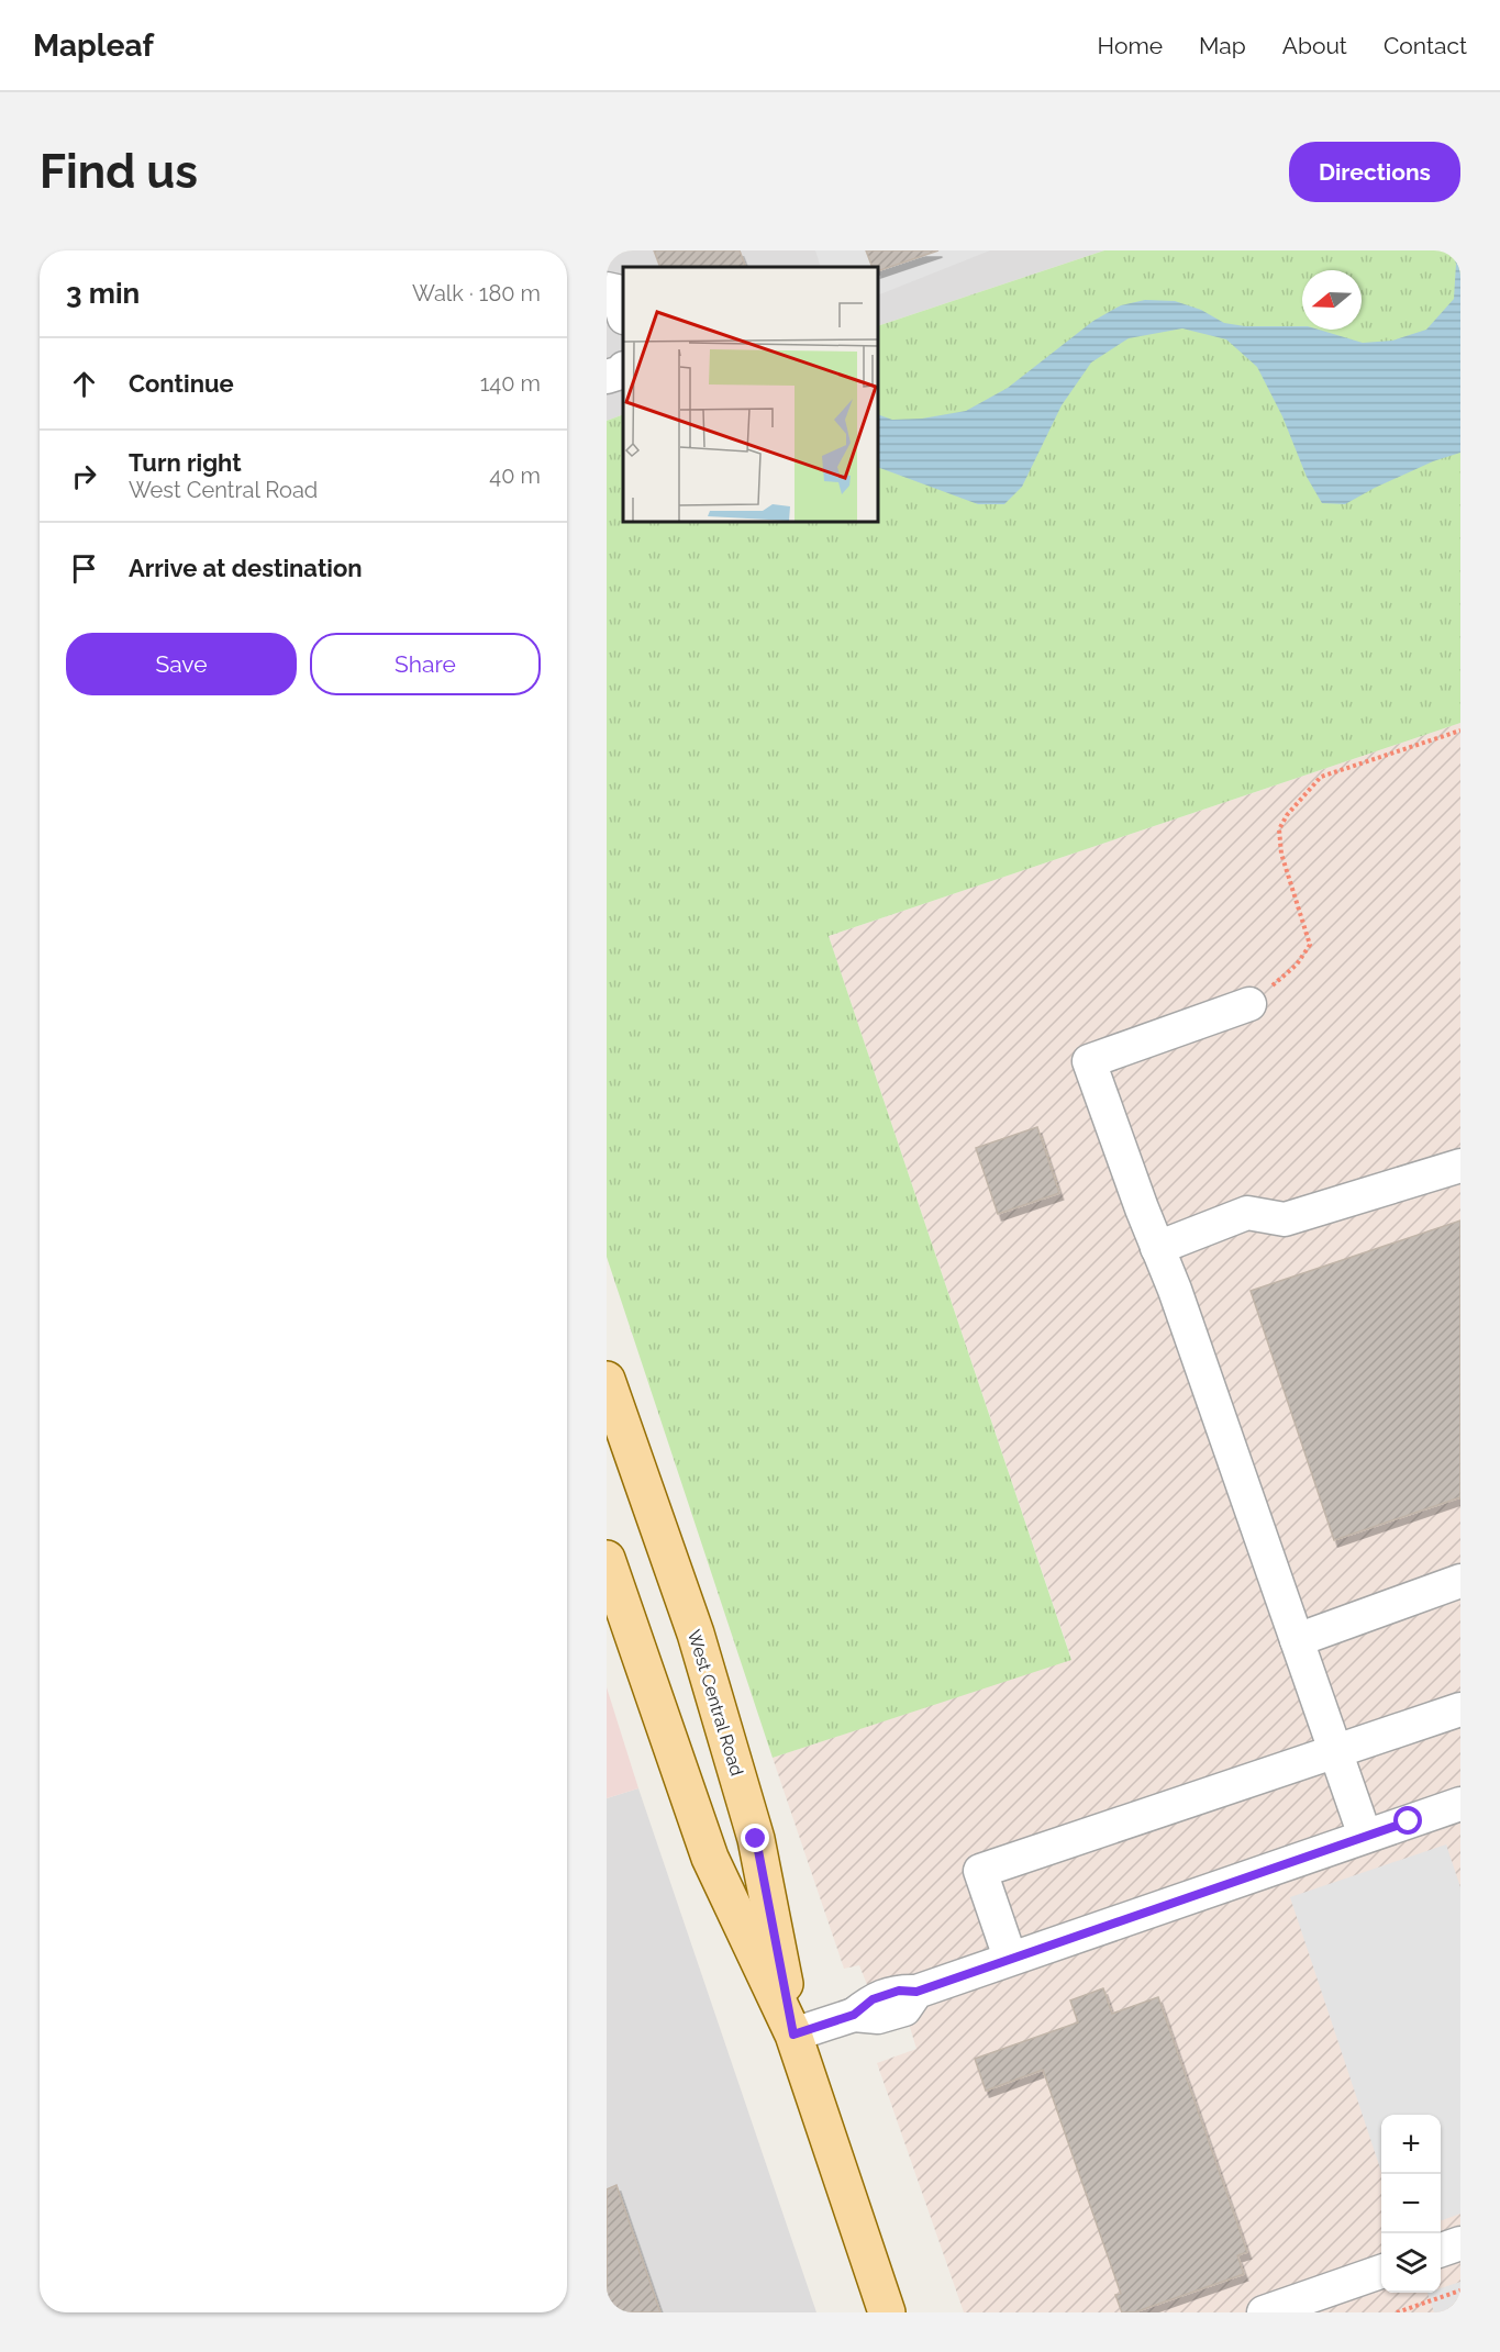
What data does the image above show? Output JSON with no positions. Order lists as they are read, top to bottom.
{
  "streets": {
    "main road": ["West Central Road"]
  },
  "north": "left",
  "page": {
    "header": "Mapleaf",
    "nav": [
      "Home",
      "Map",
      "About",
      "Contact"
    ],
    "buttons": [
      "Directions",
      ["Save", "Share"]
    ],
    "title": "Find us",
    "heading": ["3 min", "Walk · 180 m"],
    "list": [
      ["Continue", "140 m"],
      ["Turn right", "West Central Road", "40 m"],
      "Arrive at destination"
    ],
    "map_buttons": ["+", "−"]
  }
}
